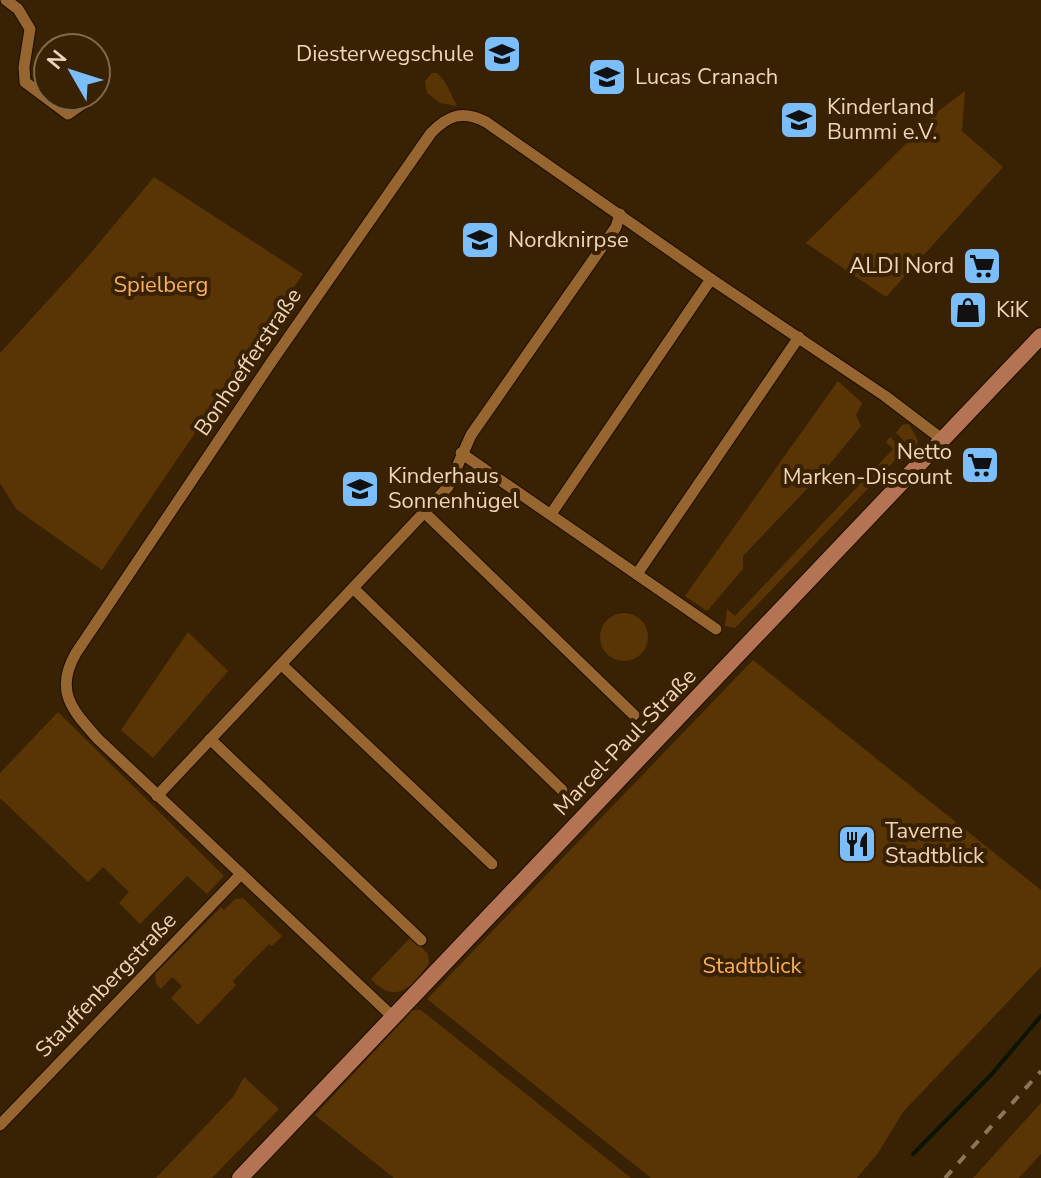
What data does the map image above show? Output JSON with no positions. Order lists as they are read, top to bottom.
{
  "streets": {
    "street": ["Bonhoefferstraße", "Marcel-Paul-Straße", "Stauffenbergstraße"]
  },
  "crossings": [
    ["Bonhoefferstraße", "Marcel-Paul-Straße"],
    ["Bonhoefferstraße", "Stauffenbergstraße"]
  ],
  "parks": ["Spielberg", "Stadtblick"],
  "places": {
    "school or university": [
      "Diesterwegschule",
      "Lucas Cranach",
      "Kinderland Bummi e.V.",
      "Nordknirpse",
      "Kinderhaus Sonnenhügel"
    ],
    "supermarket": ["ALDI Nord", "Netto Marken-Discount"],
    "shop": ["KiK"],
    "restaurant": ["Taverne Stadtblick"]
  },
  "north": "top left"
}
